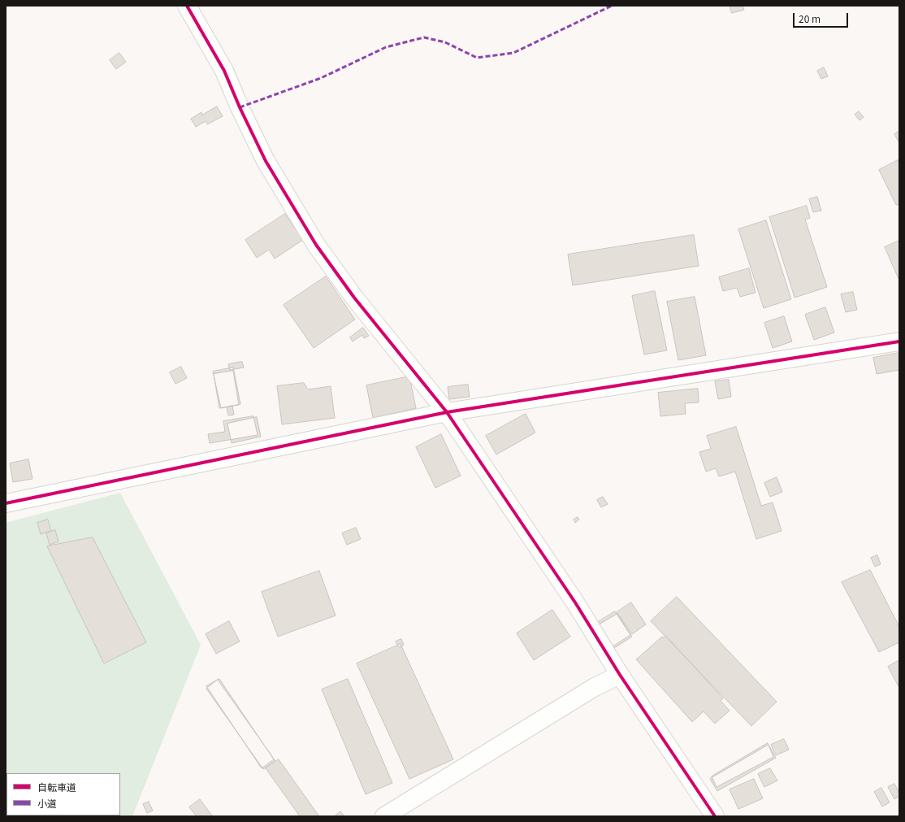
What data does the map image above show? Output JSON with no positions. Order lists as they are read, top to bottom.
{
  "legend": ["自転車道", "小道"],
  "scale_bar": "20 m"
}
